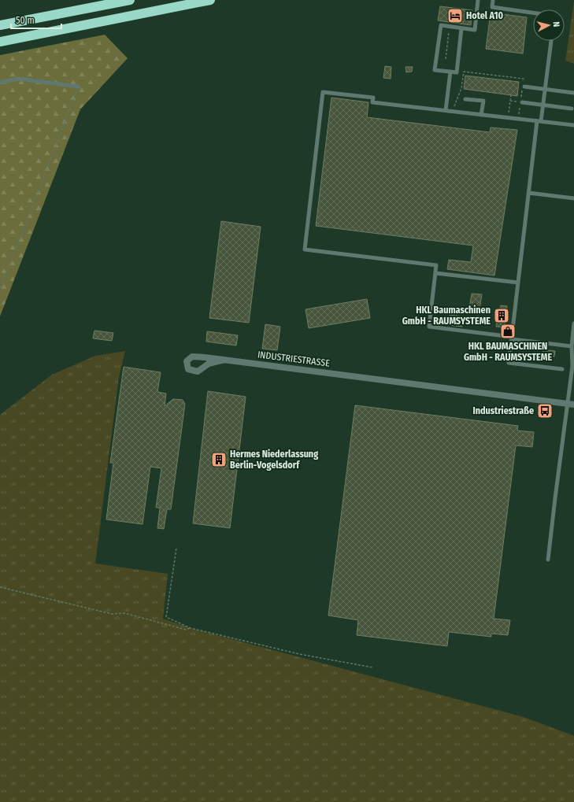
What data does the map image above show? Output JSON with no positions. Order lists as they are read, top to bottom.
{
  "streets": {
    "street": ["INDUSTRIESTRASSE"]
  },
  "places": {
    "hotel": ["Hotel A10"],
    "building": ["HKL Baumaschinen GmbH - RAUMSYSTEME", "Hermes Niederlassung Berlin-Vogelsdorf"],
    "shop": ["HKL BAUMASCHINEN GmbH - RAUMSYSTEME"],
    "bus stop": ["Industriestraße"]
  },
  "scale_bar": "50 m",
  "north": "right"
}
